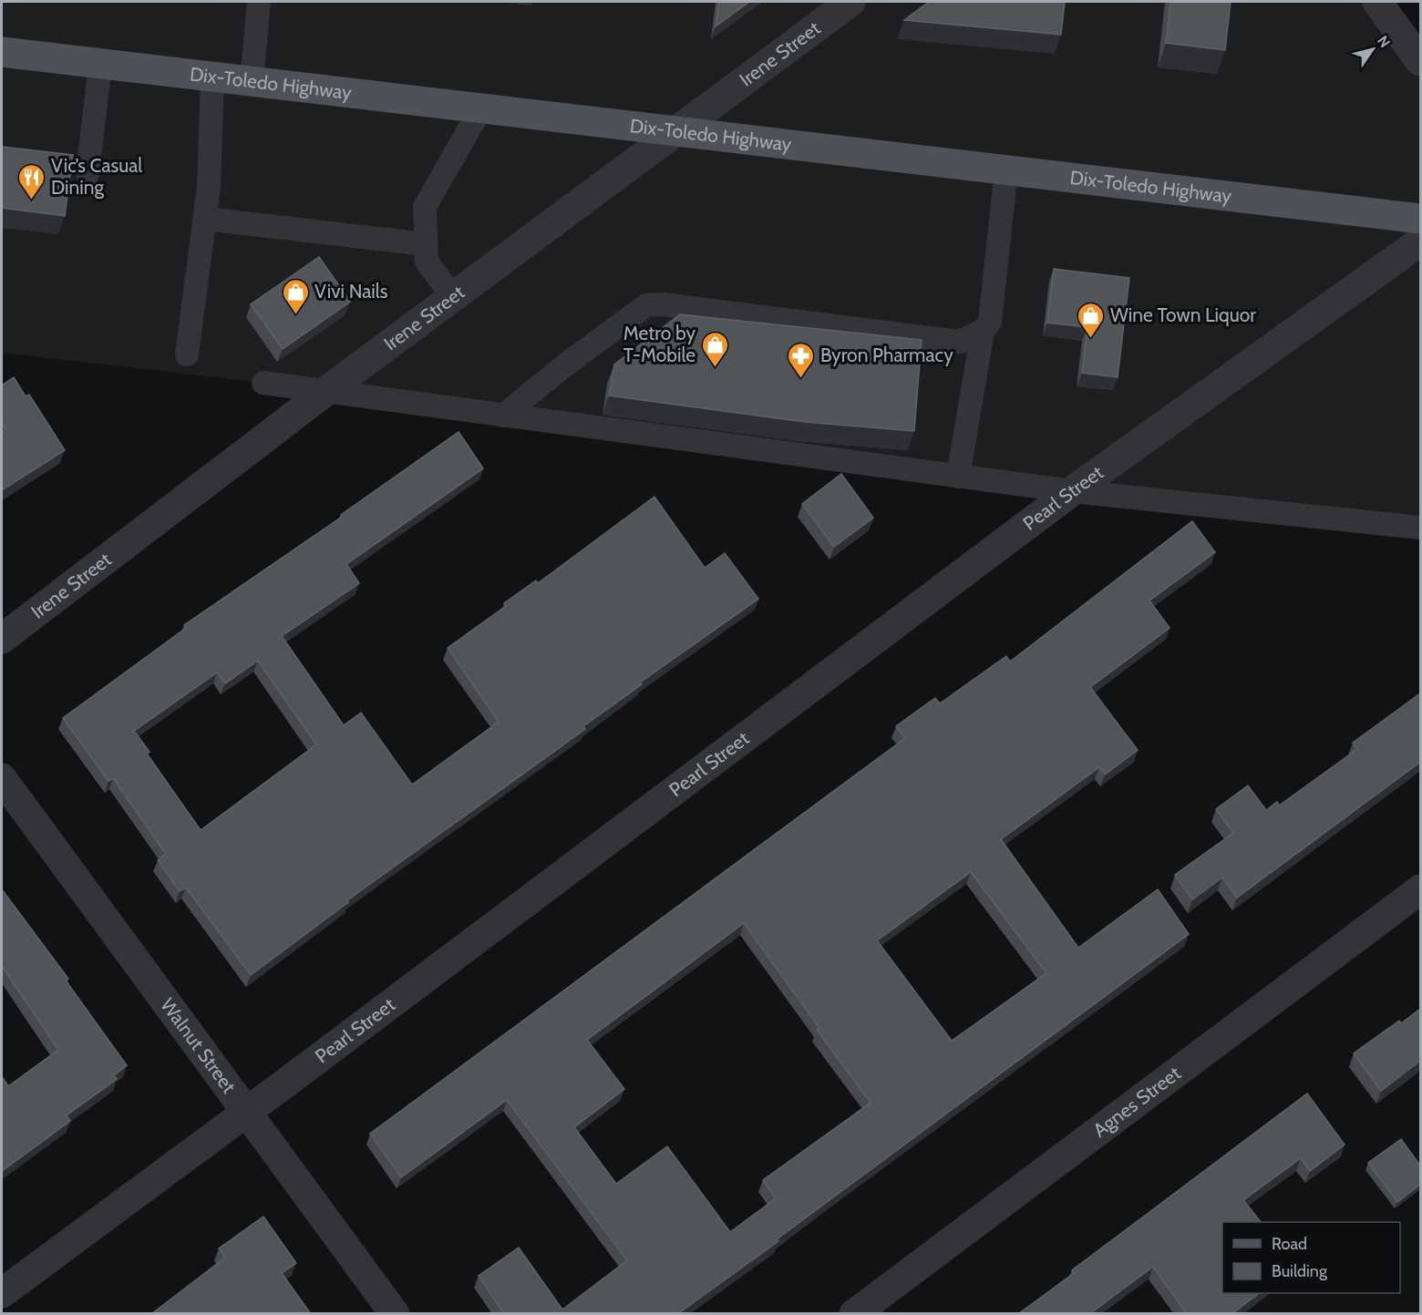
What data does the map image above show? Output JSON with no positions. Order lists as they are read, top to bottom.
{
  "streets": {
    "main road": ["Dix-Toledo Highway"],
    "street": [
      "Irene Street",
      "Pearl Street",
      "Walnut Street",
      "Agnes Street"
    ]
  },
  "crossings": [
    ["Irene Street", "Dix-Toledo Highway"],
    ["Pearl Street", "Walnut Street"]
  ],
  "places": {
    "restaurant": ["Vic’s Casual Dining"],
    "shop": ["Vivi Nails", "Wine Town Liquor", "Metro by T-Mobile"],
    "pharmacy": ["Byron Pharmacy"]
  },
  "legend": ["Road", "Building"],
  "north": "top right"
}
